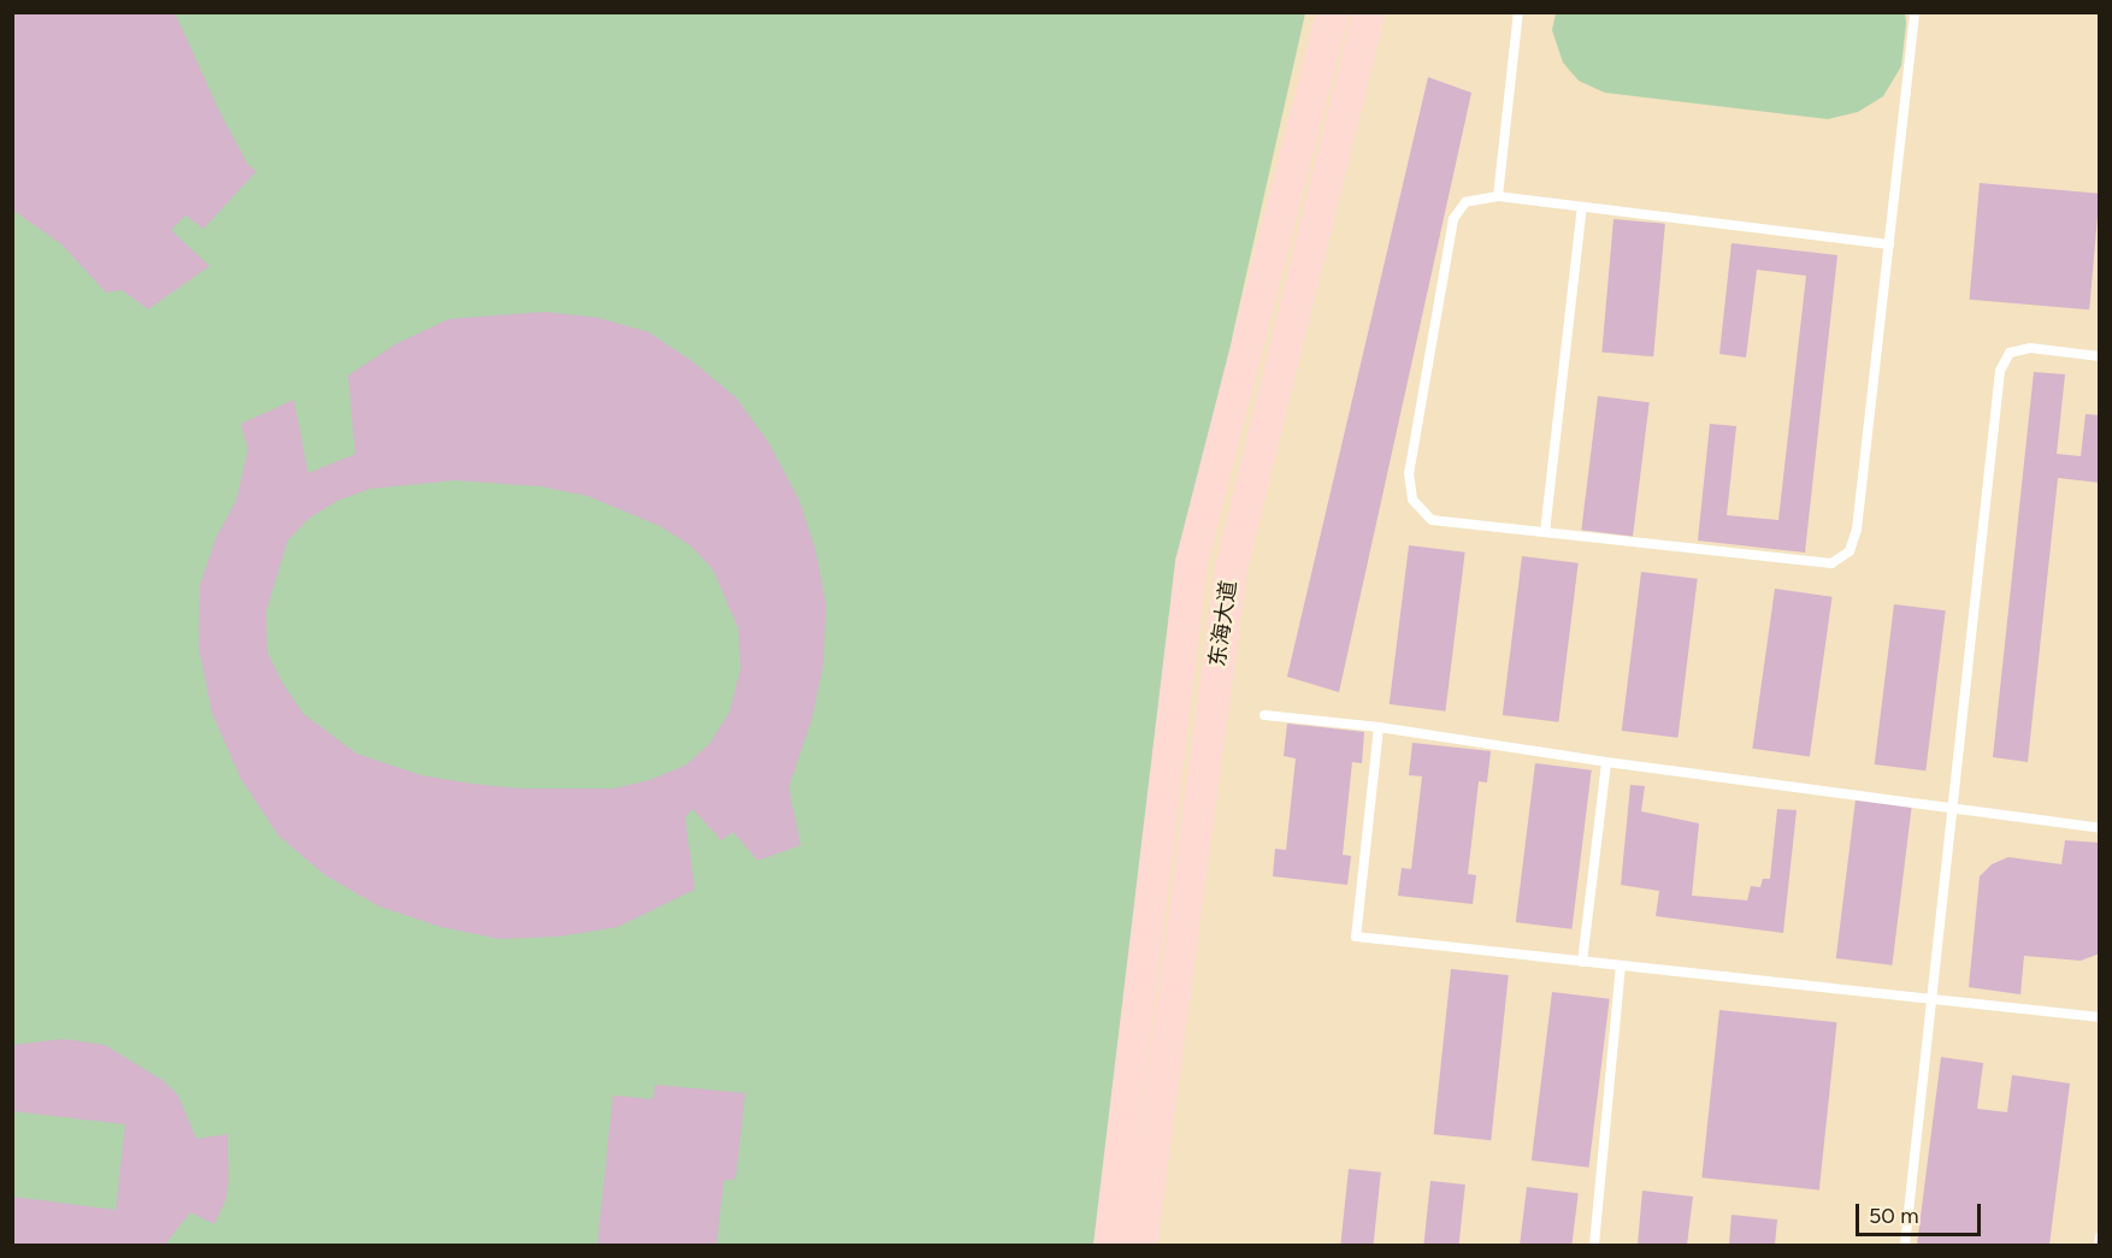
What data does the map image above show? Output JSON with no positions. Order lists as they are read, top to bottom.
{
  "streets": {
    "main road": ["东海大道"]
  },
  "scale_bar": "50 m"
}
